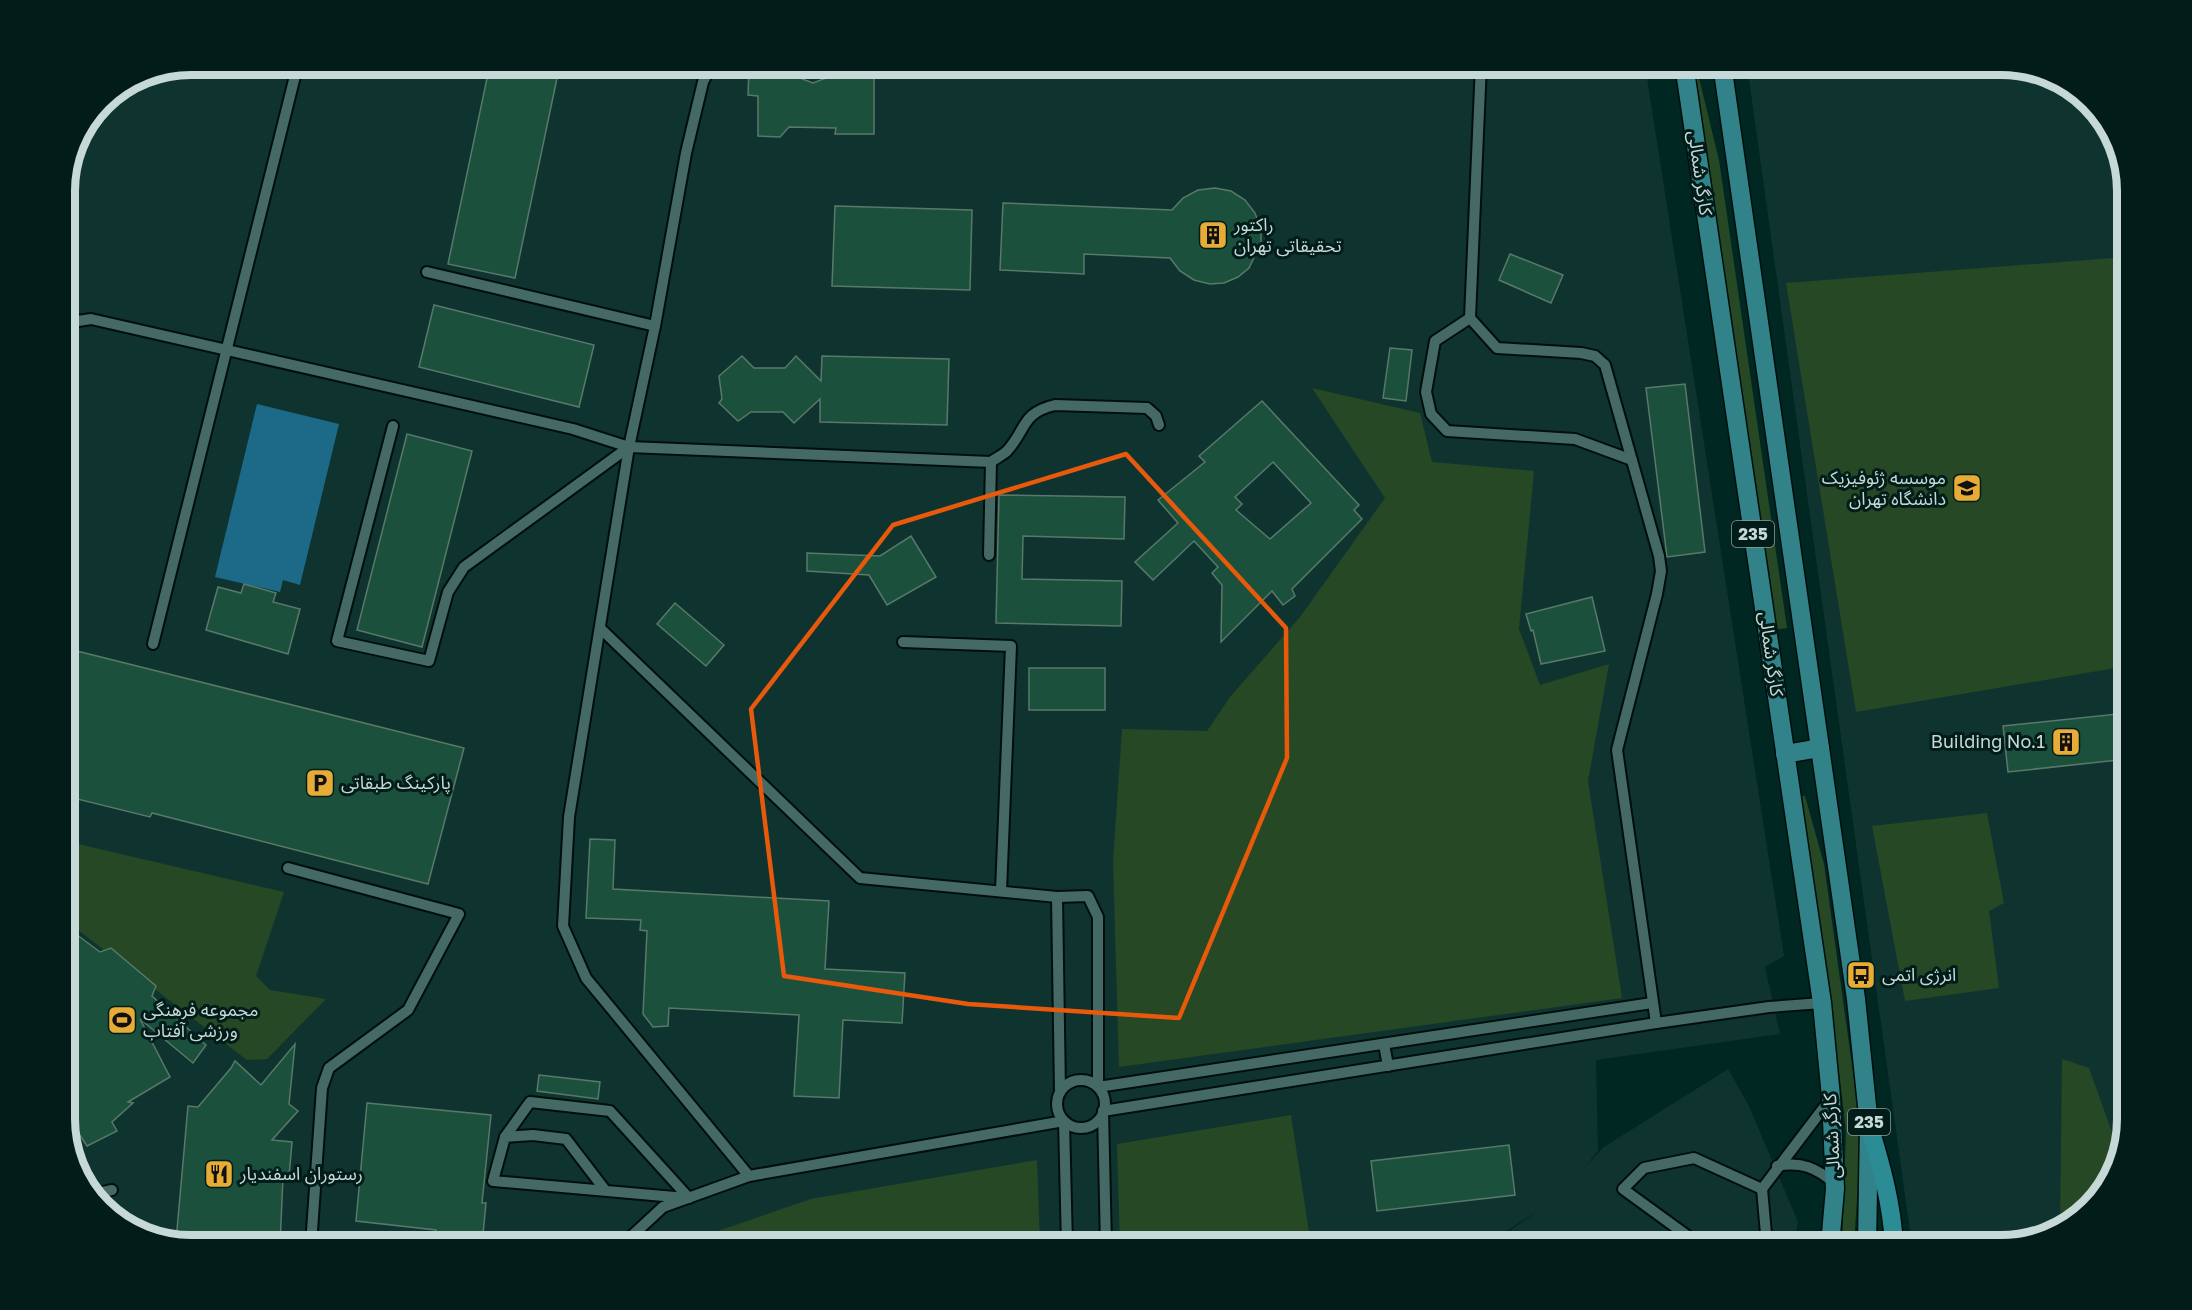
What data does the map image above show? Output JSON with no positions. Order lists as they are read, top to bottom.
{
  "streets": {
    "main road": ["کارگر شمالی", "235"]
  },
  "places": {
    "building": ["راکتور تحقیقاتی تهران", "Building No.1"],
    "school or university": ["موسسه ژئوفیزیک دانشگاه تهران"],
    "parking": ["پارکینگ طبقاتی"],
    "bus stop": ["انرژی اتمی"],
    "sports": ["مجموعه فرهنگی ورزشی آفتاب"],
    "restaurant": ["رستوران اسفندیار"]
  }
}
